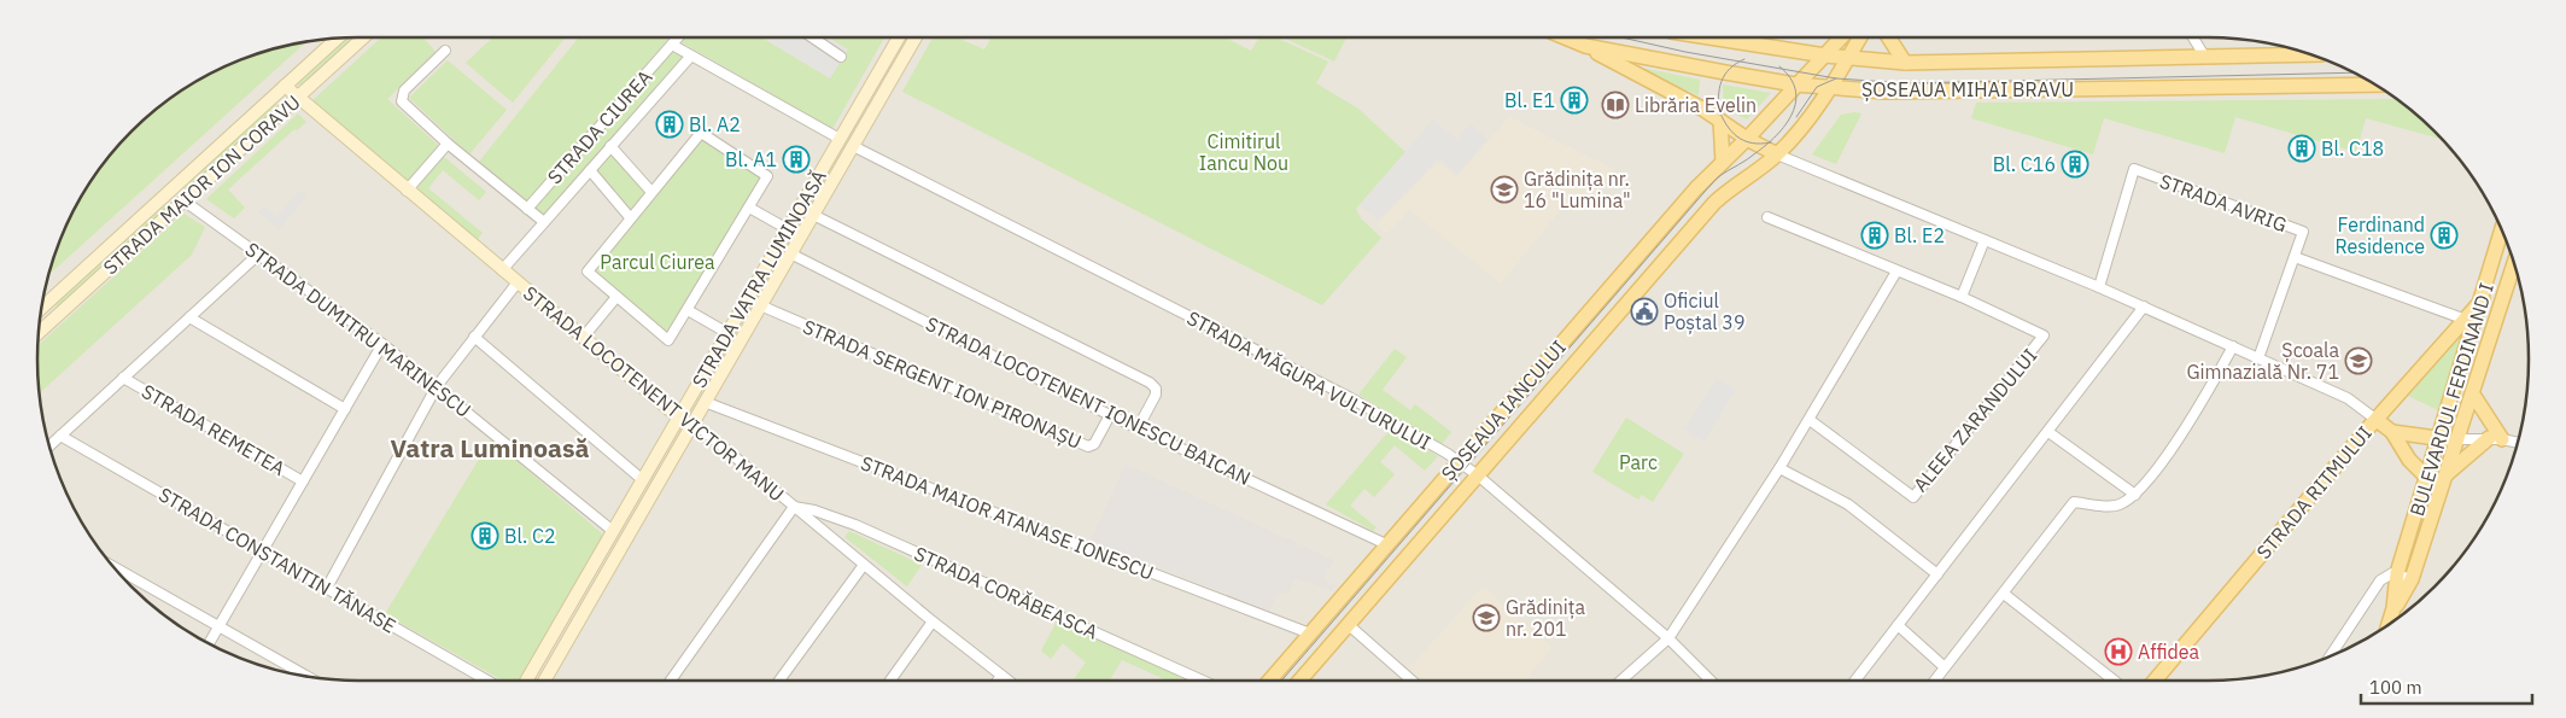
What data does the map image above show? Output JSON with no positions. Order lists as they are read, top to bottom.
{
  "streets": {
    "main road": [
      "ȘOSEAUA MIHAI BRAVU",
      "BULEVARDUL FERDINAND I",
      "ȘOSEAUA IANCULUI",
      "STRADA RITMULUI"
    ],
    "street": [
      "STRADA CIUREA",
      "STRADA MAIOR ION CORAVU",
      "STRADA AVRIG",
      "STRADA VATRA LUMINOASĂ",
      "STRADA DUMITRU MARINESCU",
      "STRADA MĂGURA VULTURULUI",
      "STRADA SERGENT ION PIRONAȘU",
      "STRADA LOCOTENENT VICTOR MANU",
      "STRADA LOCOTENENT IONESCU BAICAN",
      "ALEEA ZARANDULUI",
      "STRADA REMETEA",
      "STRADA MAIOR ATANASE IONESCU",
      "STRADA CONSTANTIN TĂNASE",
      "STRADA CORĂBEASCA"
    ]
  },
  "crossings": [
    ["ȘOSEAUA MIHAI BRAVU", "ȘOSEAUA IANCULUI"],
    ["STRADA CIUREA", "STRADA LOCOTENENT VICTOR MANU"],
    ["STRADA MAIOR ION CORAVU", "STRADA DUMITRU MARINESCU"],
    ["STRADA MAIOR ION CORAVU", "STRADA LOCOTENENT VICTOR MANU"],
    ["STRADA AVRIG", "BULEVARDUL FERDINAND I"],
    ["STRADA VATRA LUMINOASĂ", "STRADA DUMITRU MARINESCU"],
    ["STRADA VATRA LUMINOASĂ", "STRADA MĂGURA VULTURULUI"],
    ["STRADA VATRA LUMINOASĂ", "STRADA SERGENT ION PIRONAȘU"],
    ["STRADA VATRA LUMINOASĂ", "STRADA LOCOTENENT VICTOR MANU"],
    ["STRADA VATRA LUMINOASĂ", "STRADA LOCOTENENT IONESCU BAICAN"],
    ["STRADA VATRA LUMINOASĂ", "STRADA MAIOR ATANASE IONESCU"],
    ["STRADA MĂGURA VULTURULUI", "ȘOSEAUA IANCULUI"],
    ["STRADA SERGENT ION PIRONAȘU", "STRADA LOCOTENENT IONESCU BAICAN"],
    ["STRADA LOCOTENENT VICTOR MANU", "STRADA CORĂBEASCA"],
    ["BULEVARDUL FERDINAND I", "STRADA RITMULUI"],
    ["STRADA LOCOTENENT IONESCU BAICAN", "ȘOSEAUA IANCULUI"],
    ["ȘOSEAUA IANCULUI", "STRADA MAIOR ATANASE IONESCU"]
  ],
  "districts": ["Vatra Luminoasă"],
  "parks": ["Cimitirul Iancu Nou", "Parcul Ciurea", "Parc"],
  "places": {
    "building": [
      "Bl. E1",
      "Bl. A2",
      "Bl. C18",
      "Bl. A1",
      "Bl. C16",
      "Bl. E2",
      "Ferdinand Residence",
      "Bl. C2"
    ],
    "library": ["Librăria Evelin"],
    "school or university": ["Grădinița nr. 16 \"Lumina\"", "Școala Gimnazială Nr. 71", "Grădinița nr. 201"],
    "public building": ["Oficiul Poștal 39"],
    "hospital": ["Affidea"]
  },
  "scale_bar": "100 m"
}
